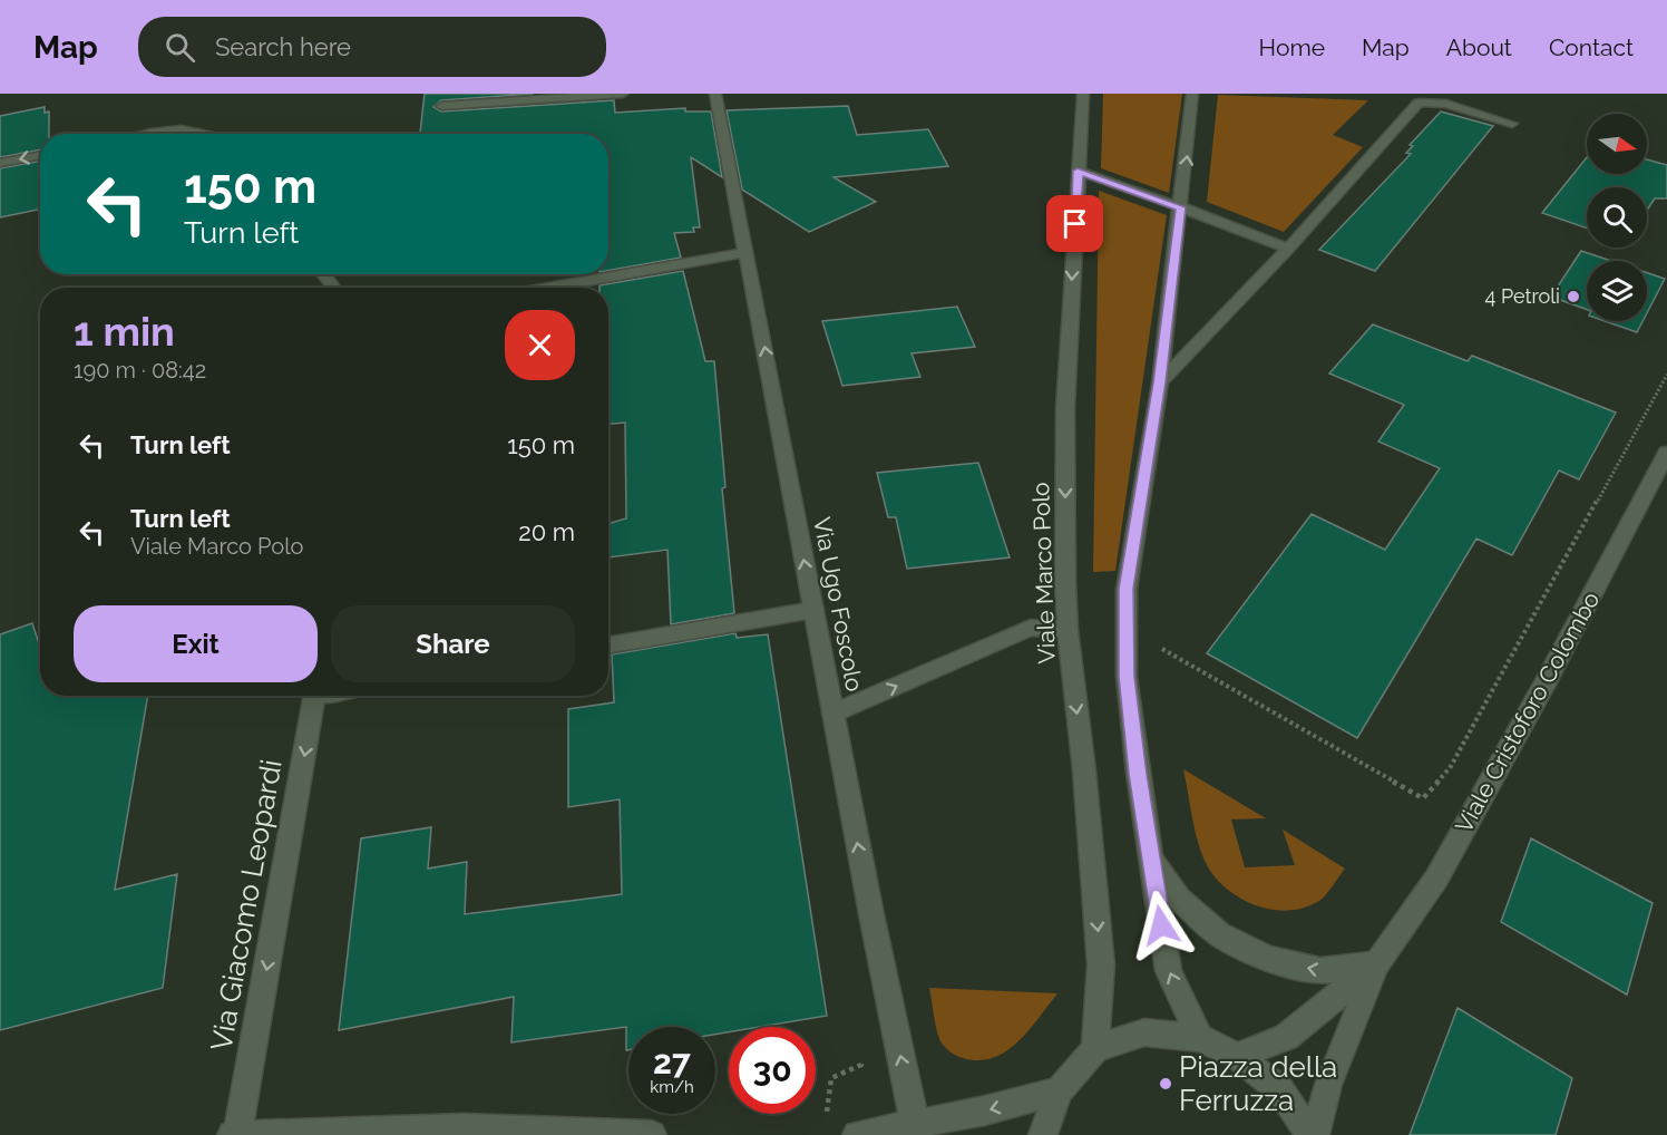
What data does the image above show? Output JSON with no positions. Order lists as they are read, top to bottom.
{
  "streets": {
    "street": [
      "Viale Marco Polo",
      "Via Ugo Foscolo",
      "Viale Cristoforo Colombo",
      "Via Giacomo Leopardi"
    ]
  },
  "one_way": ["Via Ugo Foscolo", "Via Giacomo Leopardi"],
  "places": ["4 Petroli", "Piazza della Ferruzza"],
  "north": "right",
  "page": {
    "header": "Map",
    "search": "Search here",
    "nav": [
      "Home",
      "Map",
      "About",
      "Contact"
    ],
    "turn": ["150 m", "Turn left"],
    "heading": ["1 min", "190 m · 08:42"],
    "list": [
      {
        "name": "Turn left",
        "value": "150 m"
      },
      {
        "name": "Turn left",
        "note": "Viale Marco Polo",
        "value": "20 m"
      }
    ],
    "buttons": ["Exit", "Share"],
    "speed": "27 km/h",
    "limit": "30"
  }
}
